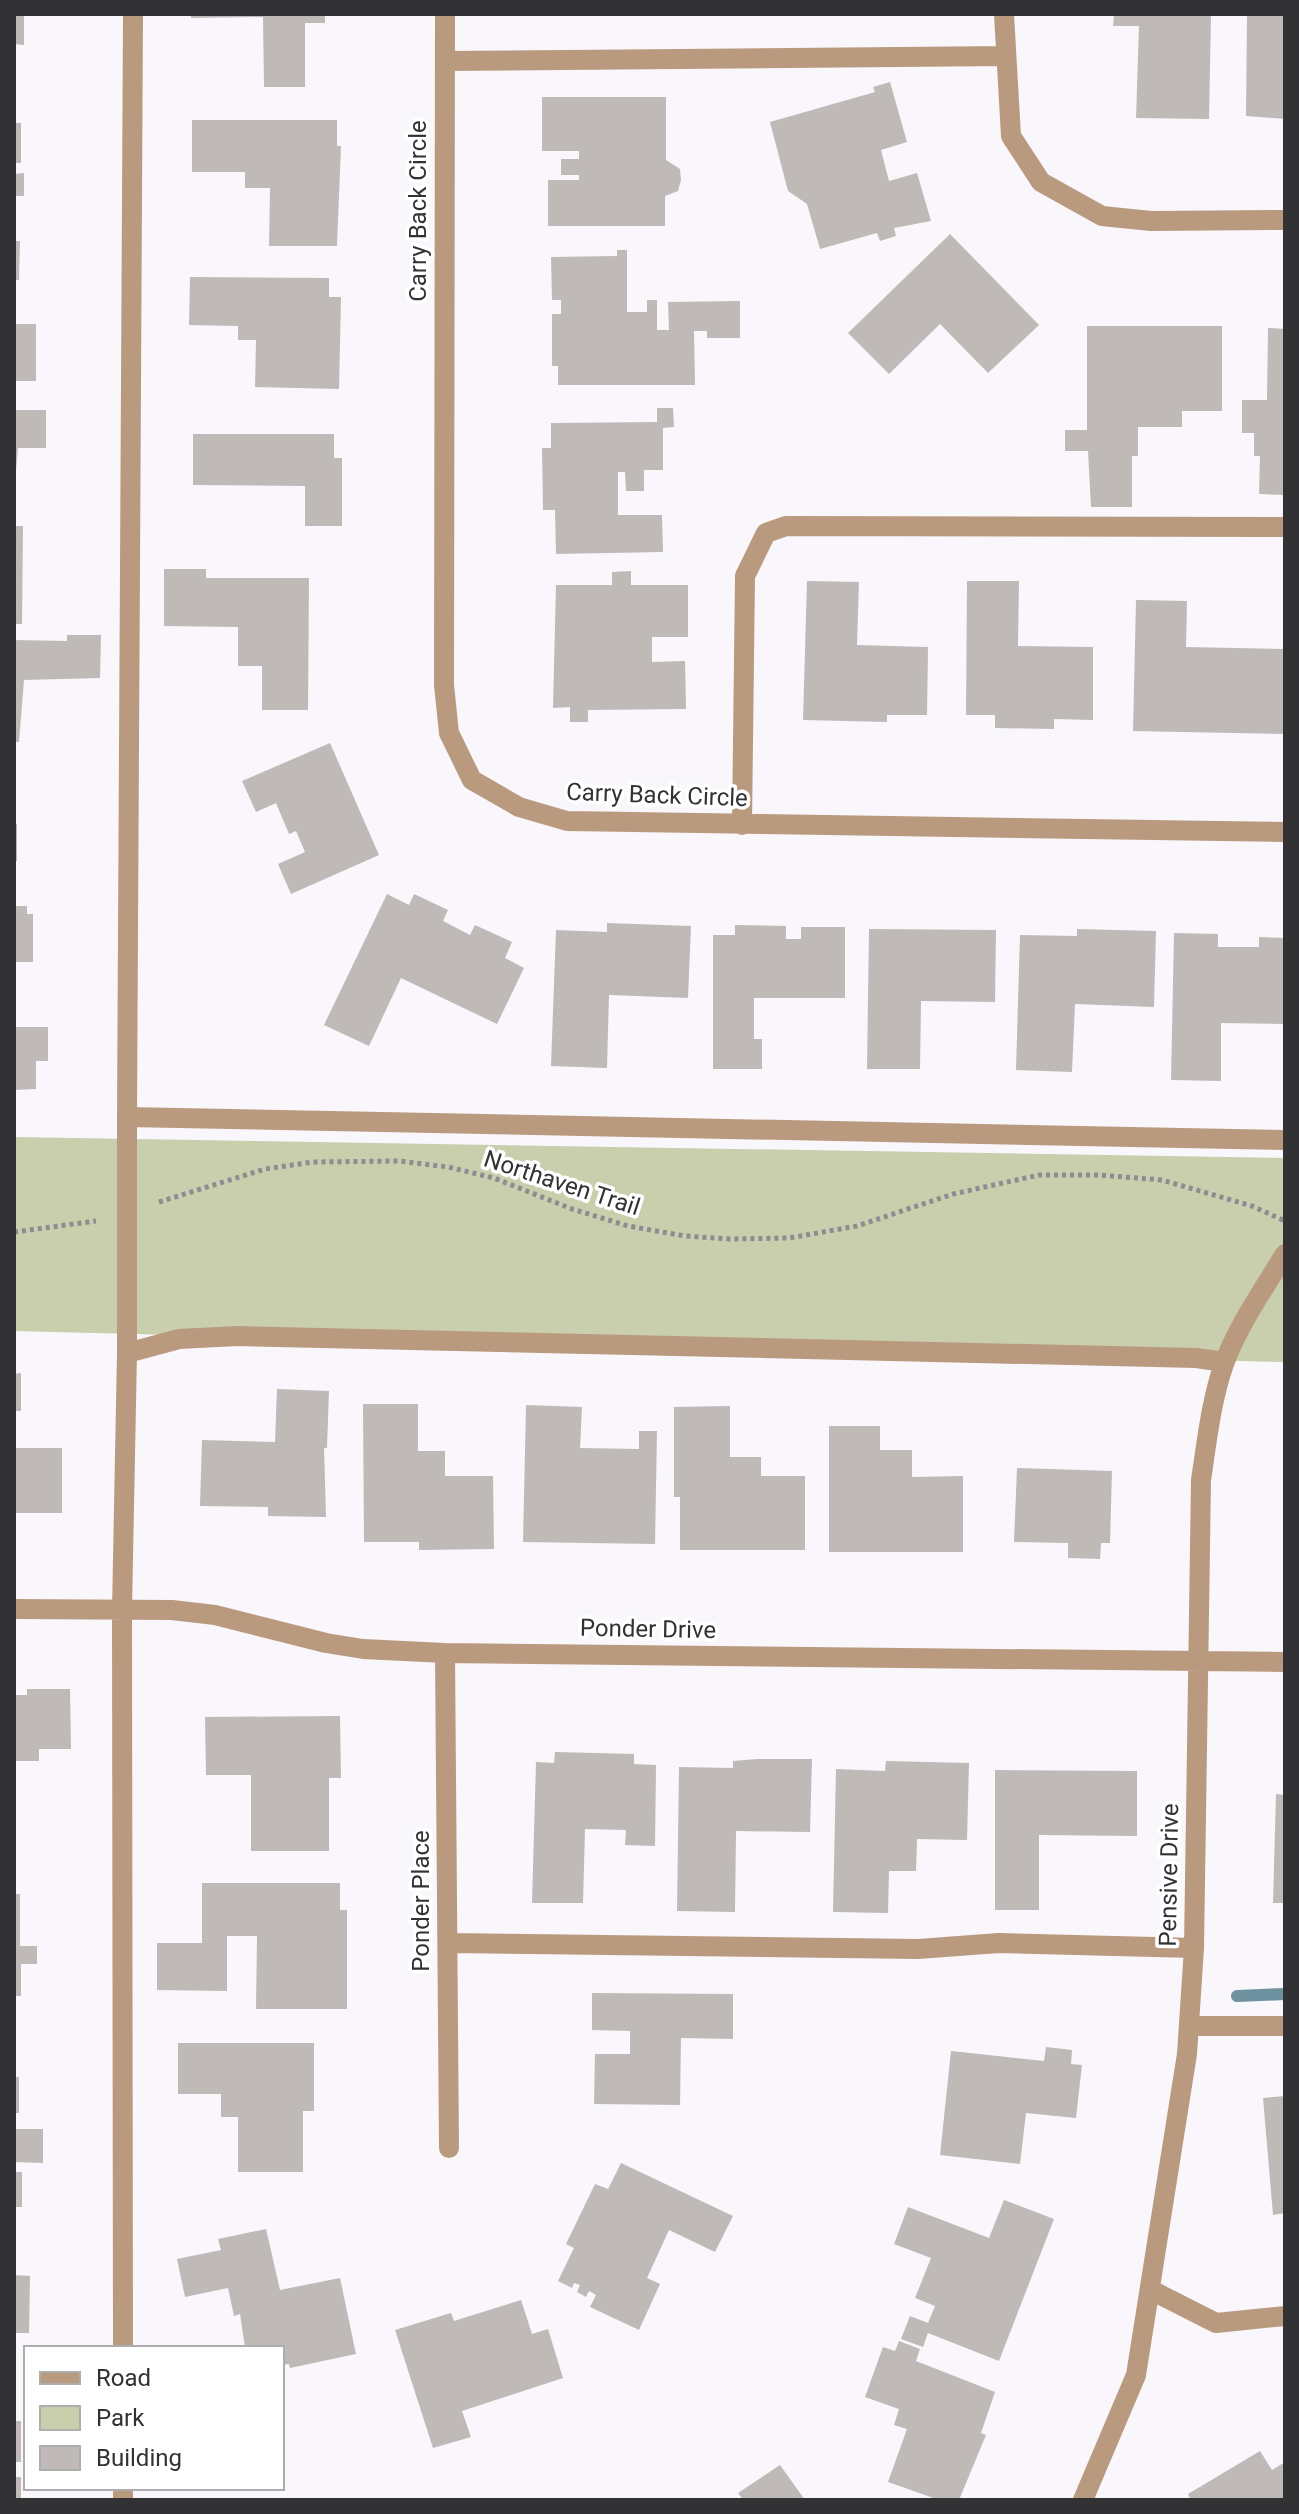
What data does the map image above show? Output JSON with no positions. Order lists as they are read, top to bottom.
{
  "streets": {
    "street": [
      "Carry Back Circle",
      "Ponder Drive",
      "Pensive Drive",
      "Ponder Place"
    ],
    "path": ["Northaven Trail"]
  },
  "crossings": [
    ["Ponder Drive", "Pensive Drive"],
    ["Ponder Drive", "Ponder Place"]
  ],
  "legend": ["Road", "Park", "Building"]
}
